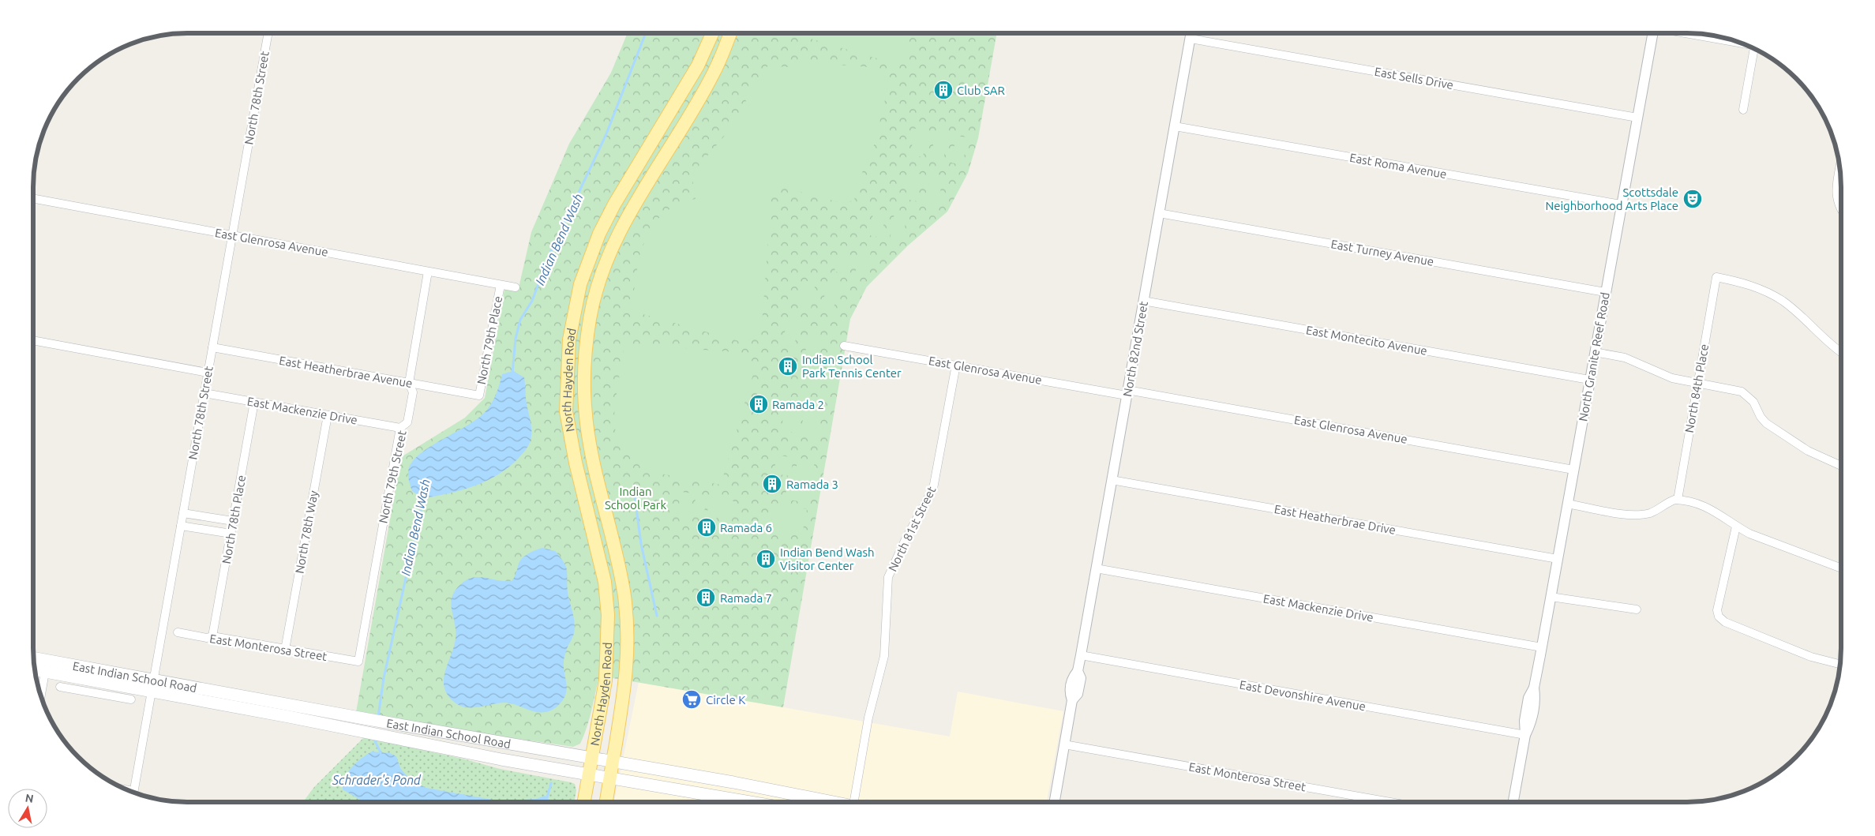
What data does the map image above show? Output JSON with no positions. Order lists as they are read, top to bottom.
{
  "streets": {
    "main road": ["North Hayden Road", "East Indian School Road"],
    "street": [
      "East Sells Drive",
      "North 78th Street",
      "East Roma Avenue",
      "East Glenrosa Avenue",
      "East Turney Avenue",
      "North 79th Place",
      "East Montecito Avenue",
      "North 82nd Street",
      "North Granite Reef Road",
      "East Heatherbrae Avenue",
      "North 84th Place",
      "East Mackenzie Drive",
      "North 79th Street",
      "North 78th Place",
      "East Heatherbrae Drive",
      "North 81st Street",
      "North 78th Way",
      "East Monterosa Street",
      "East Devonshire Avenue"
    ]
  },
  "crossings": [
    ["East Sells Drive", "North 82nd Street"],
    ["East Sells Drive", "North Granite Reef Road"],
    ["North 78th Street", "East Glenrosa Avenue"],
    ["North 78th Street", "East Heatherbrae Avenue"],
    ["North 78th Street", "East Mackenzie Drive"],
    ["North 78th Street", "East Indian School Road"],
    ["East Roma Avenue", "North 82nd Street"],
    ["East Roma Avenue", "North Granite Reef Road"],
    ["East Glenrosa Avenue", "North 79th Place"],
    ["East Glenrosa Avenue", "North 82nd Street"],
    ["East Glenrosa Avenue", "North Granite Reef Road"],
    ["East Glenrosa Avenue", "North 79th Street"],
    ["East Glenrosa Avenue", "North 81st Street"],
    ["East Turney Avenue", "North 82nd Street"],
    ["East Turney Avenue", "North Granite Reef Road"],
    ["North 79th Place", "East Heatherbrae Avenue"],
    ["East Montecito Avenue", "North 82nd Street"],
    ["East Montecito Avenue", "North Granite Reef Road"],
    ["North 82nd Street", "East Mackenzie Drive"],
    ["North 82nd Street", "East Heatherbrae Drive"],
    ["North 82nd Street", "East Monterosa Street"],
    ["North 82nd Street", "East Devonshire Avenue"],
    ["North Granite Reef Road", "East Mackenzie Drive"],
    ["North Granite Reef Road", "East Heatherbrae Drive"],
    ["North Granite Reef Road", "East Devonshire Avenue"],
    ["East Heatherbrae Avenue", "North 79th Street"],
    ["North Hayden Road", "East Indian School Road"],
    ["East Mackenzie Drive", "North 79th Street"],
    ["East Mackenzie Drive", "North 78th Place"],
    ["East Mackenzie Drive", "North 78th Way"],
    ["North 79th Street", "East Monterosa Street"],
    ["North 78th Place", "East Monterosa Street"],
    ["North 78th Way", "East Monterosa Street"]
  ],
  "water": ["Indian Bend Wash", "Schrader's Pond"],
  "parks": ["Indian School Park"],
  "places": {
    "building": [
      "Club SAR",
      "Indian School Park Tennis Center",
      "Ramada 2",
      "Ramada 3",
      "Ramada 6",
      "Indian Bend Wash Visitor Center",
      "Ramada 7"
    ],
    "theatre": ["Scottsdale Neighborhood Arts Place"],
    "supermarket": ["Circle K"]
  },
  "north": "top"
}
